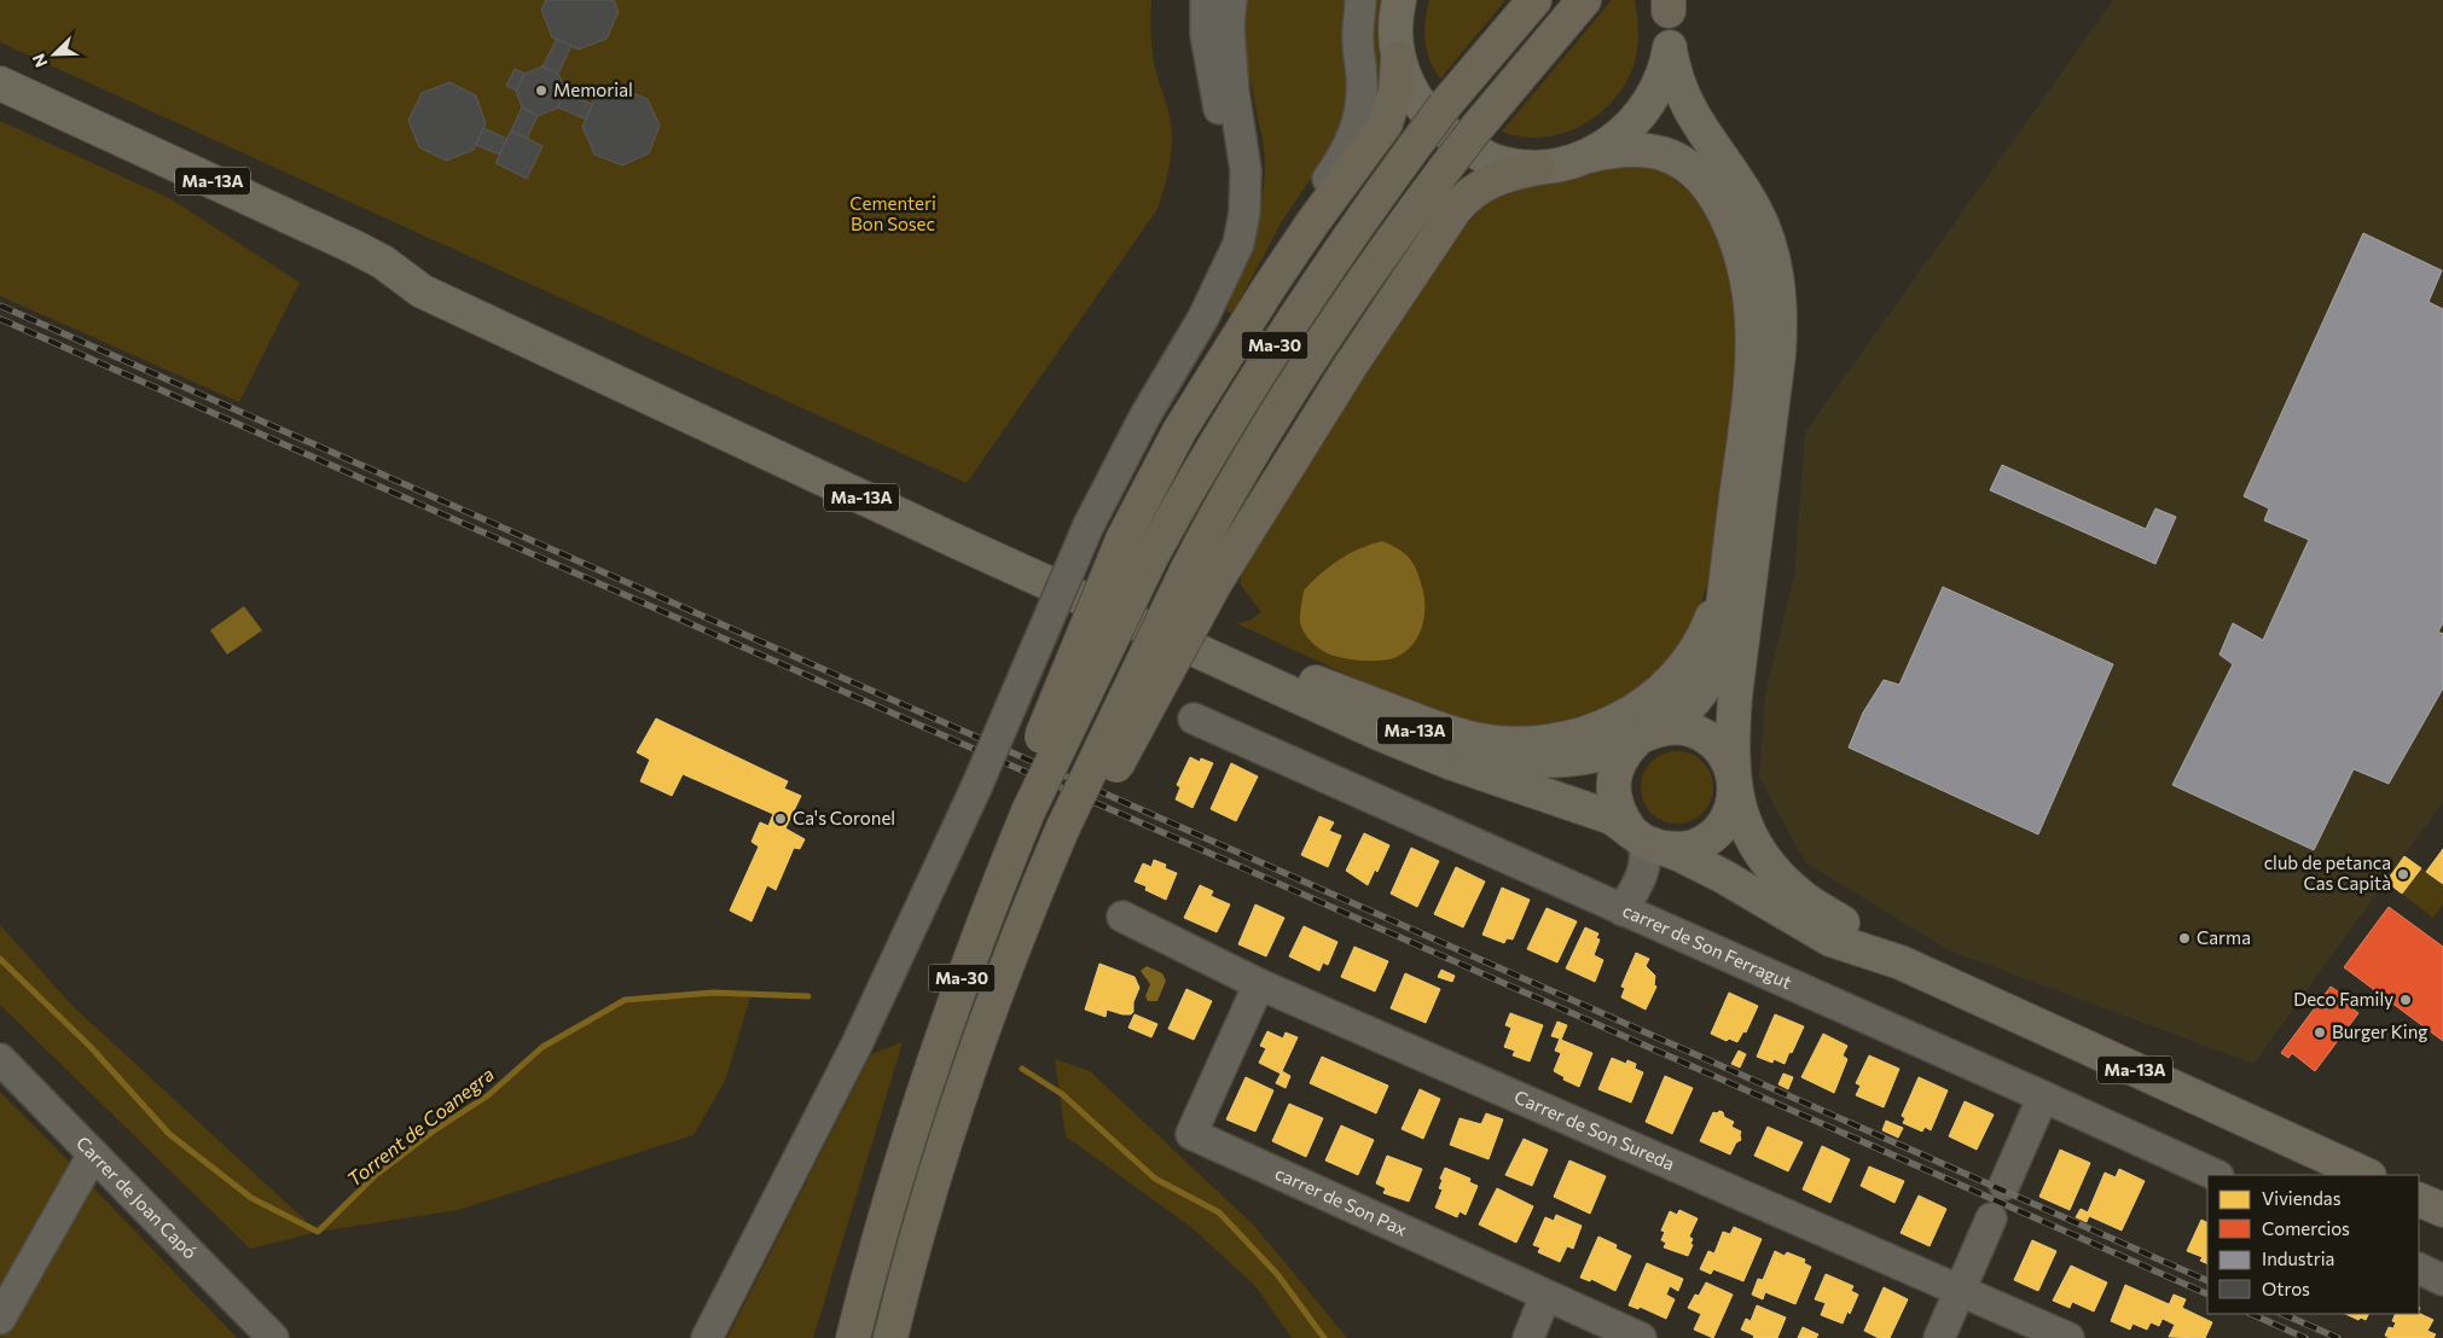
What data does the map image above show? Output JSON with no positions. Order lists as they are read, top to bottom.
{
  "streets": {
    "highway": ["Ma-30"],
    "main road": ["Ma-13A"],
    "street": [
      "carrer de Son Ferragut",
      "Carrer de Son Sureda",
      "Carrer de Joan Capó",
      "carrer de Son Pax"
    ]
  },
  "crossings": [
    ["Carrer de Son Sureda", "carrer de Son Pax"]
  ],
  "water": ["Torrent de Coanegra"],
  "parks": ["Cementeri Bon Sosec"],
  "places": [
    "Memorial",
    "Ca's Coronel",
    "club de petanca Cas Capità",
    "Carma",
    "Deco Family",
    "Burger King"
  ],
  "legend": [
    "Viviendas",
    "Comercios",
    "Industria",
    "Otros"
  ],
  "north": "bottom left"
}
